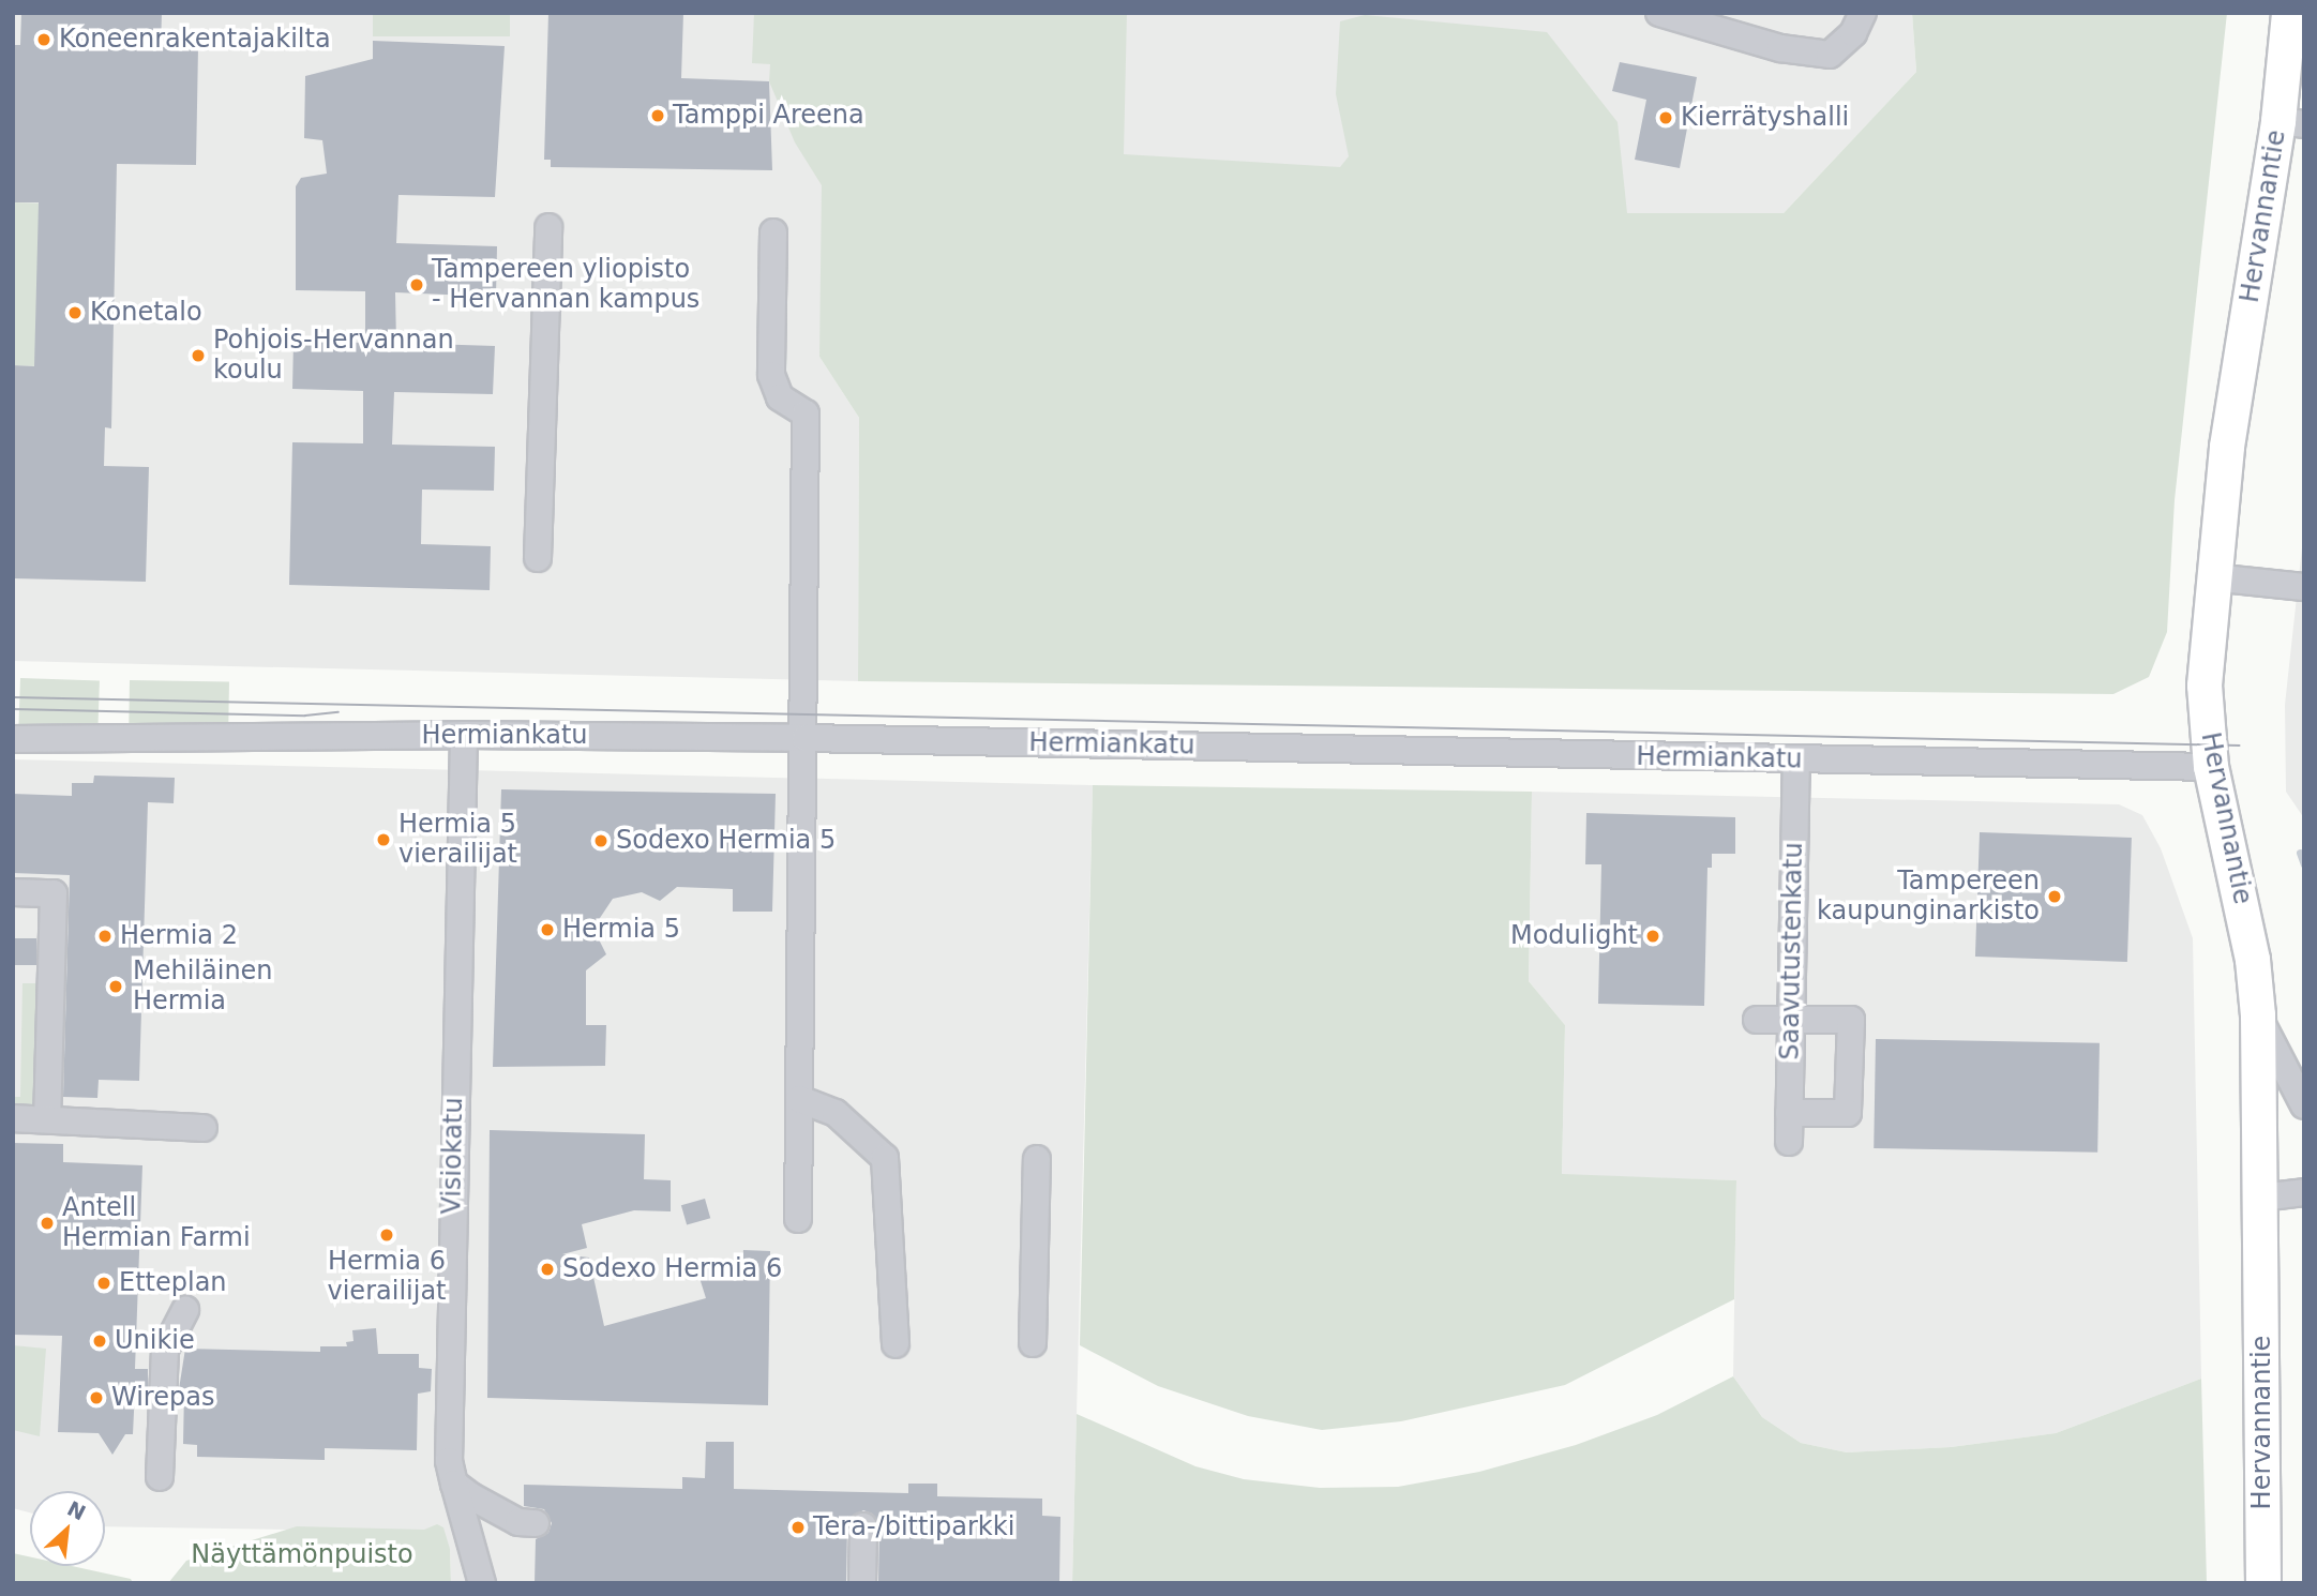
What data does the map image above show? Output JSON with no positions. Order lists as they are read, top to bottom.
{
  "streets": {
    "main road": ["Hervannantie"],
    "street": ["Hermiankatu", "Saavutustenkatu", "Visiokatu"]
  },
  "crossings": [
    ["Hervannantie", "Hermiankatu"],
    ["Hermiankatu", "Saavutustenkatu"],
    ["Hermiankatu", "Visiokatu"]
  ],
  "parks": ["Näyttämönpuisto"],
  "places": [
    "Koneenrakentajakilta",
    "Tamppi Areena",
    "Kierrätyshalli",
    "Tampereen yliopisto - Hervannan kampus",
    "Konetalo",
    "Pohjois-Hervannan koulu",
    "Hermia 5 vierailijat",
    "Sodexo Hermia 5",
    "Tampereen kaupunginarkisto",
    "Hermia 5",
    "Hermia 2",
    "Modulight",
    "Mehiläinen Hermia",
    "Antell Hermian Farmi",
    "Hermia 6 vierailijat",
    "Sodexo Hermia 6",
    "Etteplan",
    "Unikie",
    "Wirepas",
    "Tera-/bittiparkki"
  ],
  "north": "top right"
}
